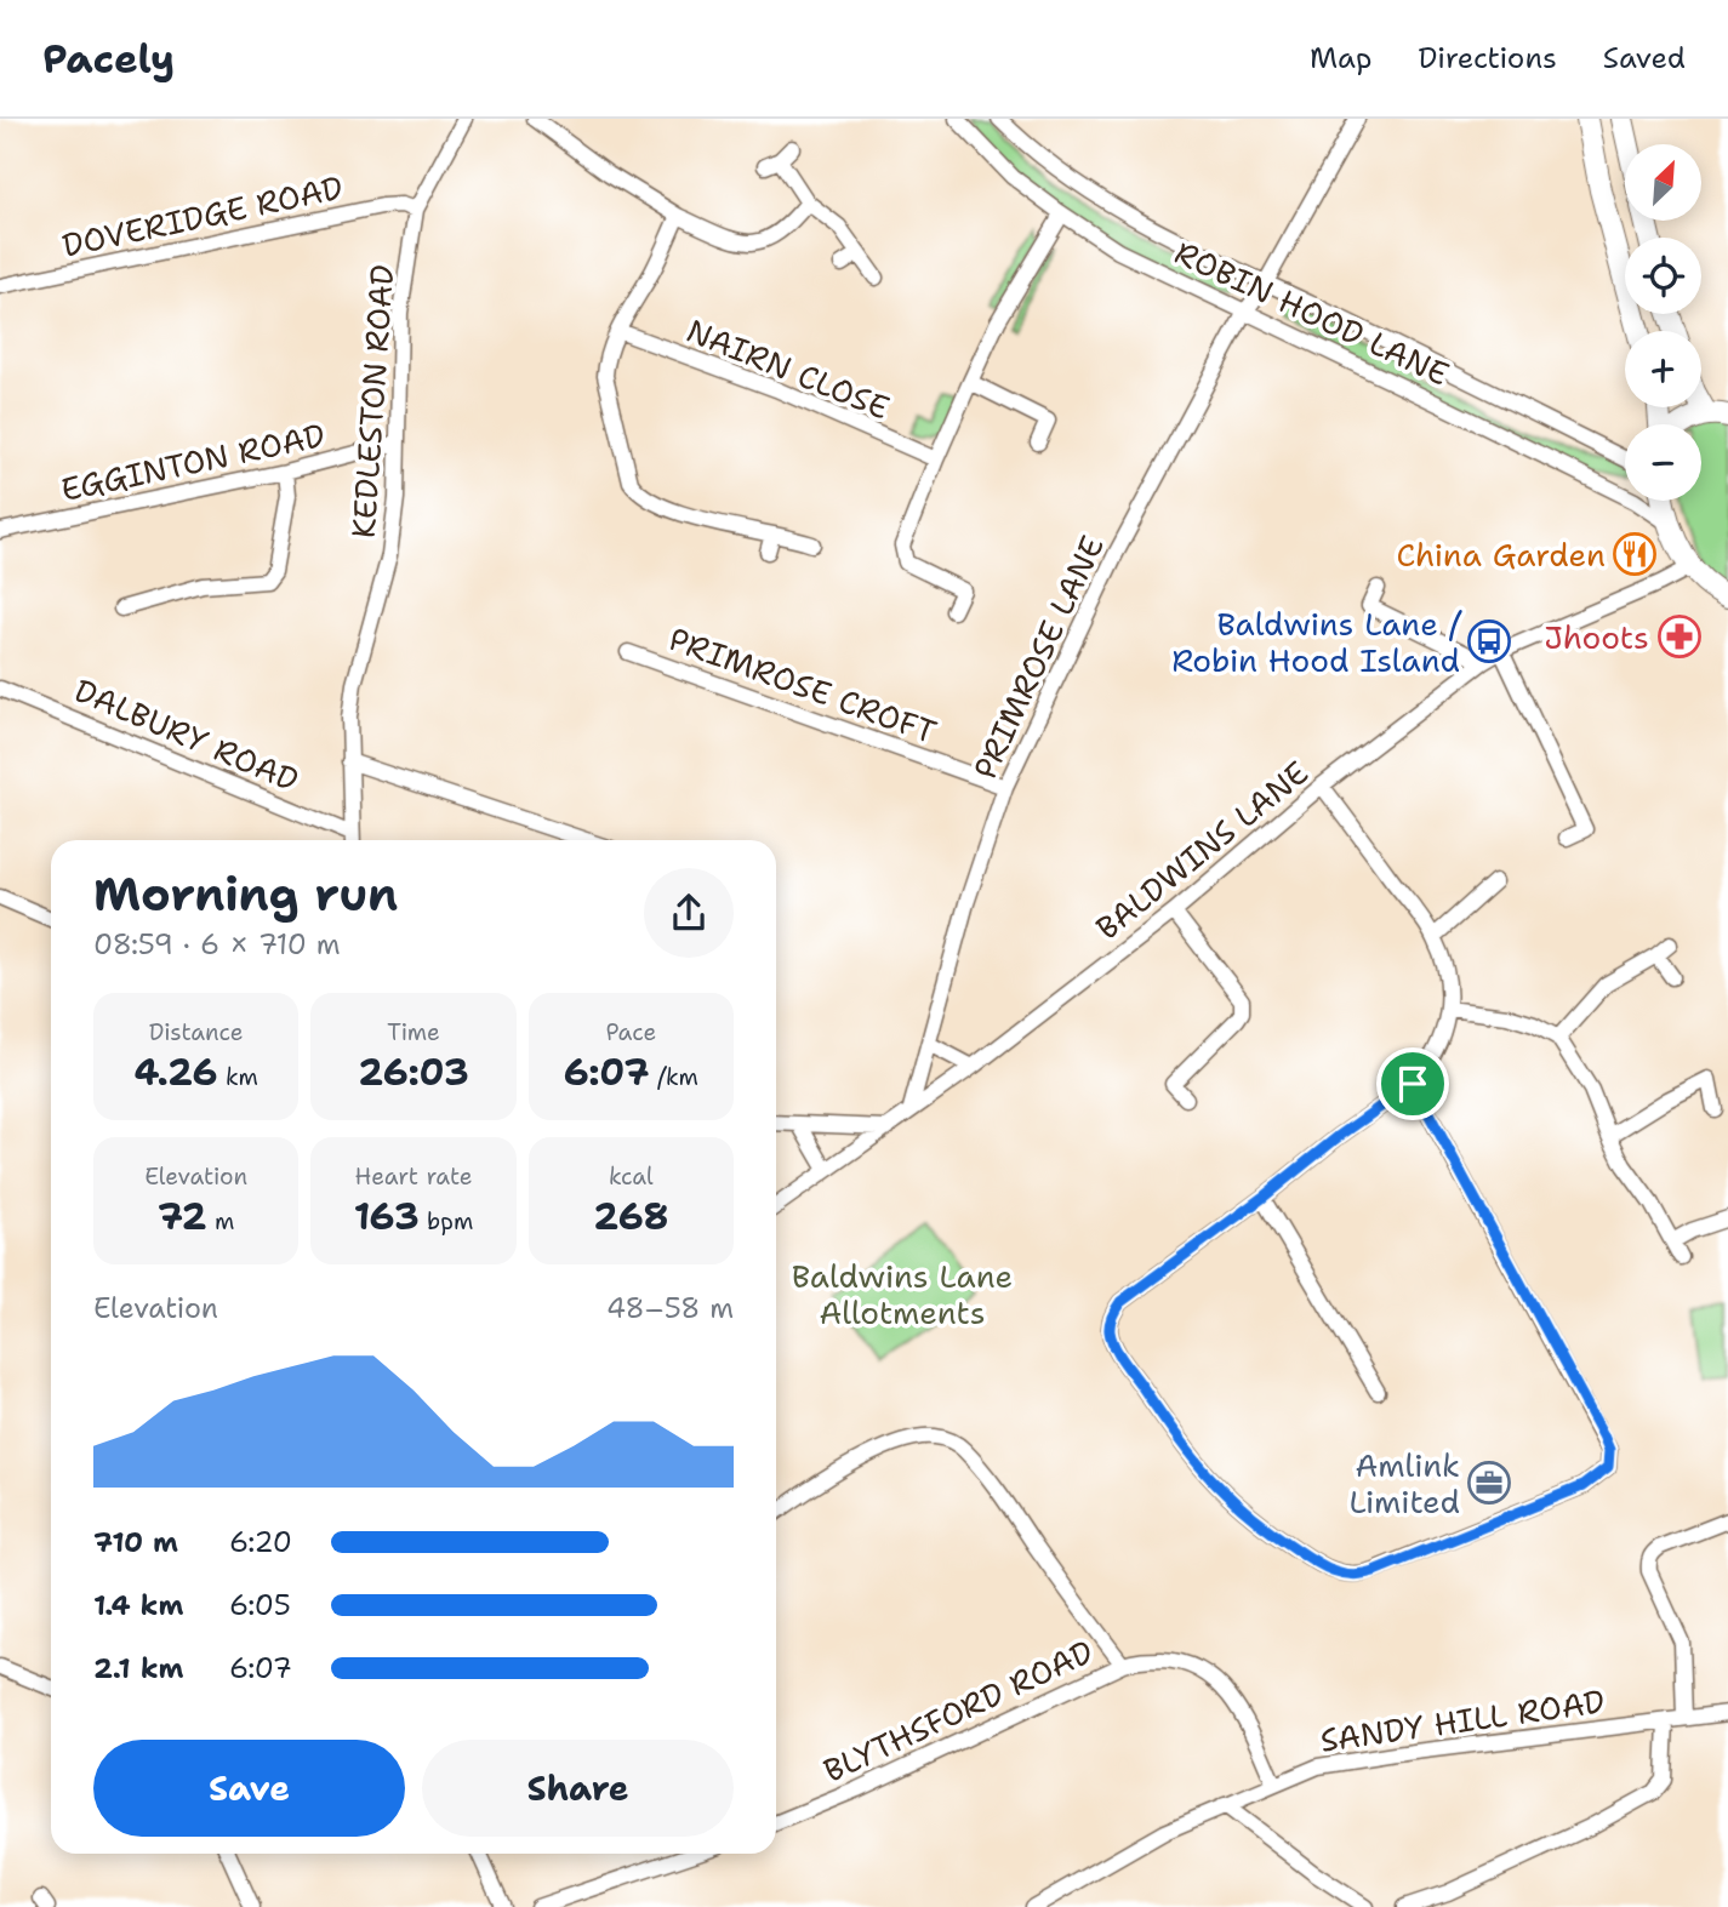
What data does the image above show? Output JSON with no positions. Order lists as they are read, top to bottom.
{
  "streets": {
    "street": [
      "DOVERIDGE ROAD",
      "ROBIN HOOD LANE",
      "NAIRN CLOSE",
      "KEDLESTON ROAD",
      "EGGINTON ROAD",
      "PRIMROSE LANE",
      "PRIMROSE CROFT",
      "DALBURY ROAD",
      "BALDWINS LANE",
      "BLYTHSFORD ROAD",
      "SANDY HILL ROAD"
    ]
  },
  "crossings": [
    ["DOVERIDGE ROAD", "KEDLESTON ROAD"],
    ["ROBIN HOOD LANE", "PRIMROSE LANE"],
    ["KEDLESTON ROAD", "EGGINTON ROAD"],
    ["PRIMROSE LANE", "PRIMROSE CROFT"],
    ["PRIMROSE LANE", "BALDWINS LANE"]
  ],
  "parks": ["Baldwins Lane Allotments"],
  "places": {
    "restaurant": ["China Garden"],
    "pharmacy": ["Jhoots"],
    "bus stop": ["Baldwins Lane / Robin Hood Island"],
    "office": ["Amlink Limited"]
  },
  "north": "top right",
  "page": {
    "header": "Pacely",
    "nav": ["Map", "Directions", "Saved"],
    "map_buttons": ["+", "−"],
    "heading": ["Morning run", "08:59 · 6 × 710 m"],
    "stats": [
      ["Distance", "4.26 km"],
      ["Time", "26:03"],
      ["Pace", "6:07 /km"],
      ["Elevation", "72 m"],
      ["Heart rate", "163 bpm"],
      ["kcal", "268"]
    ],
    "chart": ["Elevation", "48–58 m"],
    "list": [
      {
        "name": "710 m",
        "note": "6:20"
      },
      {
        "name": "1.4 km",
        "note": "6:05"
      },
      {
        "name": "2.1 km",
        "note": "6:07"
      }
    ],
    "buttons": ["Save", "Share"]
  }
}
